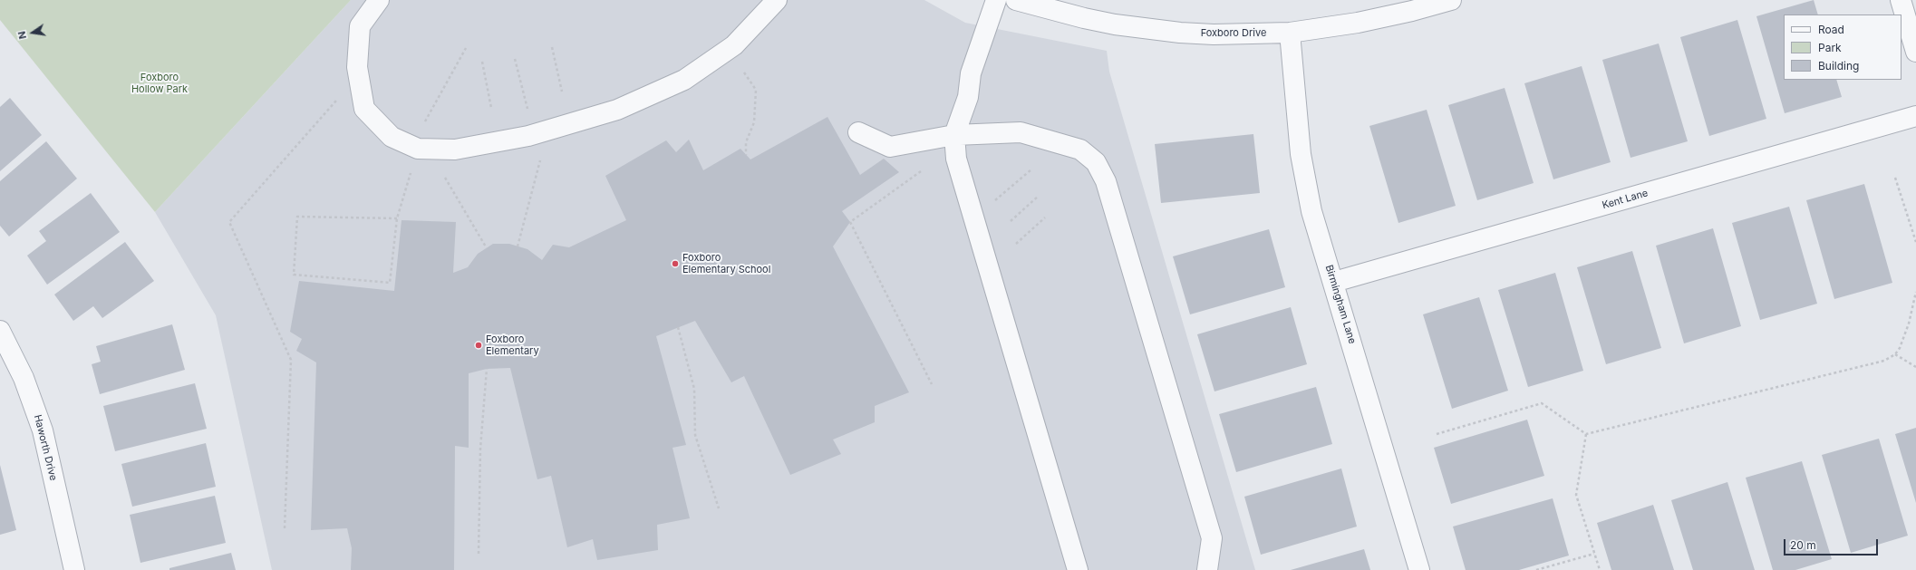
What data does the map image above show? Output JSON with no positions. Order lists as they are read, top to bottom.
{
  "streets": {
    "street": [
      "Foxboro Drive",
      "Kent Lane",
      "Birmingham Lane",
      "Haworth Drive"
    ]
  },
  "crossings": [
    ["Foxboro Drive", "Birmingham Lane"],
    ["Kent Lane", "Birmingham Lane"]
  ],
  "parks": ["Foxboro Hollow Park"],
  "places": ["Foxboro Elementary School", "Foxboro Elementary"],
  "legend": ["Road", "Park", "Building"],
  "scale_bar": "20 m",
  "north": "left"
}
